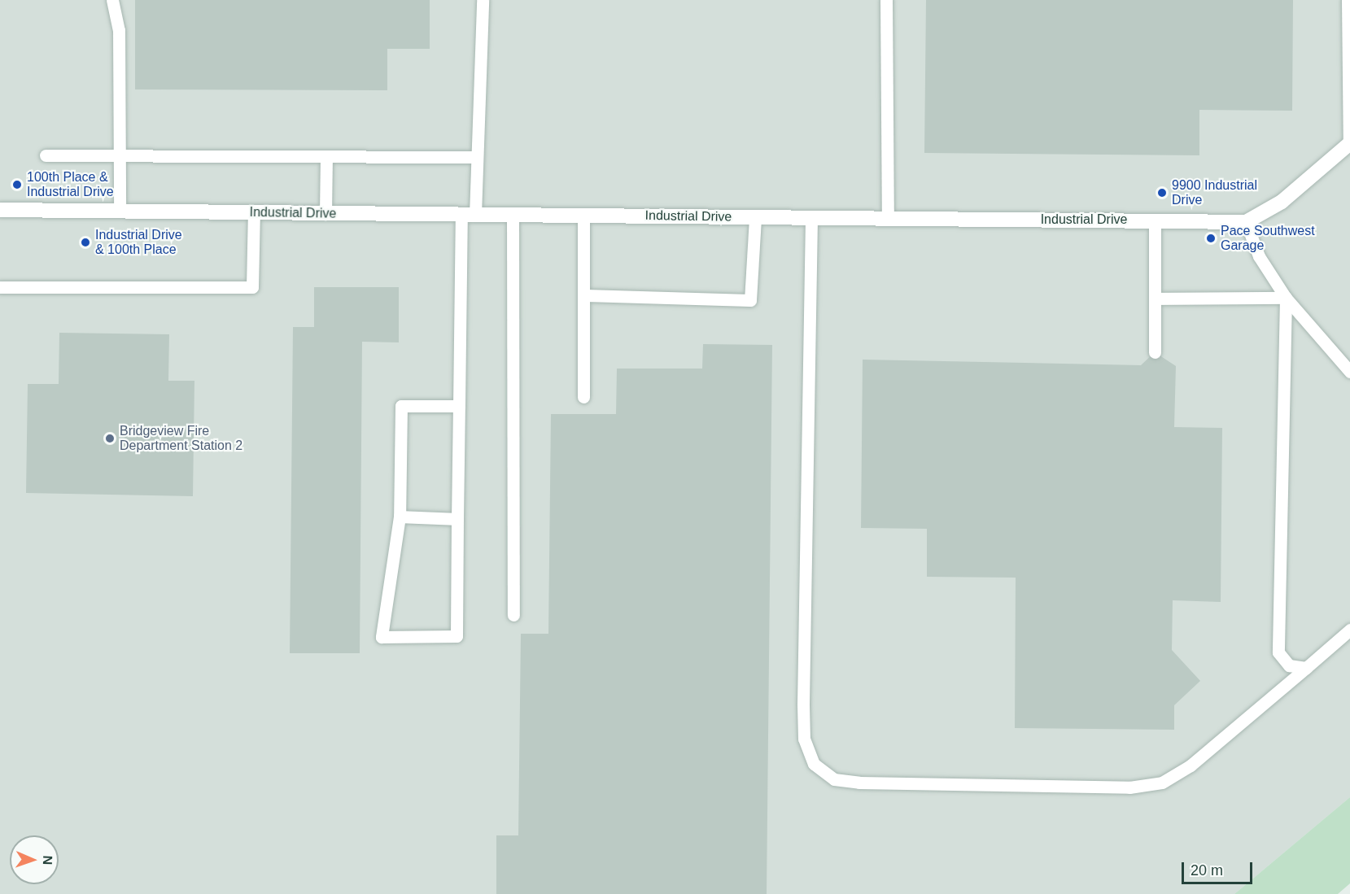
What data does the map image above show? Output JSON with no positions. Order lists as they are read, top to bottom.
{
  "streets": {
    "street": ["Industrial Drive"]
  },
  "places": [
    "100th Place & Industrial Drive",
    "9900 Industrial Drive",
    "Pace Southwest Garage",
    "Industrial Drive & 100th Place",
    "Bridgeview Fire Department Station 2"
  ],
  "scale_bar": "20 m",
  "north": "right"
}
